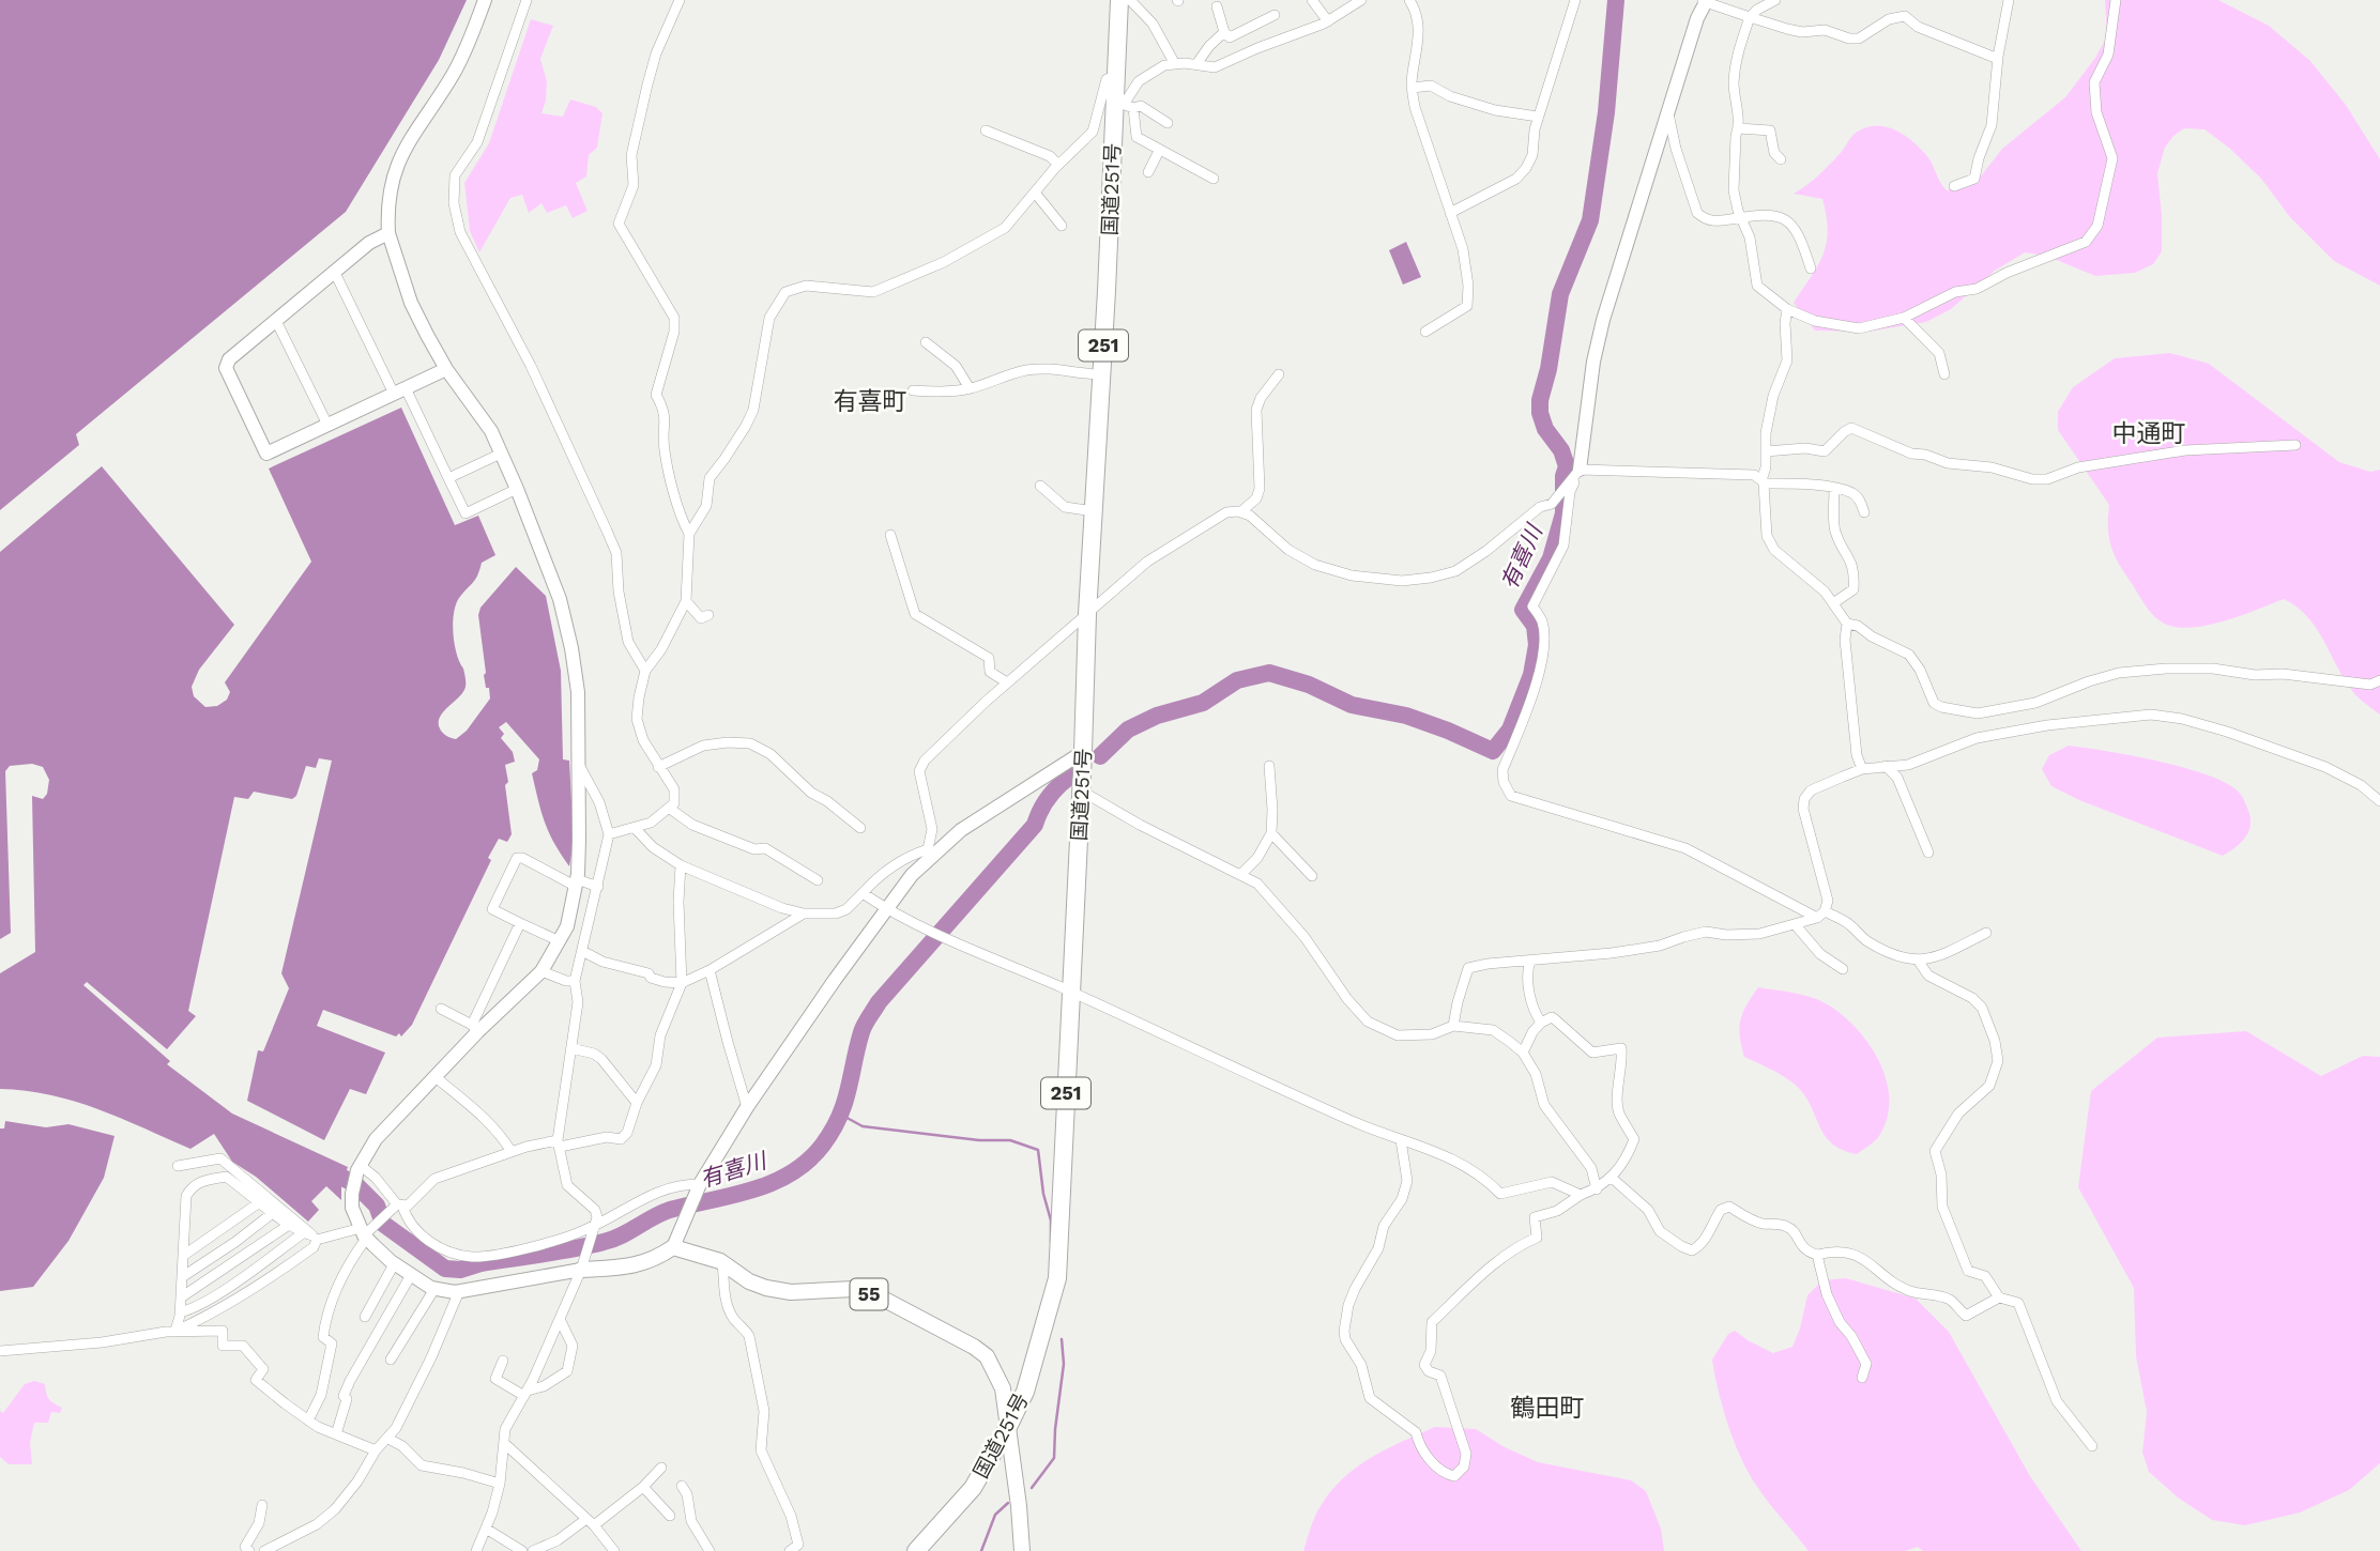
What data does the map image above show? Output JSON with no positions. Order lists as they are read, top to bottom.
{
  "streets": {
    "highway": ["国道251号", "251"],
    "main road": ["55"]
  },
  "crossings": [
    ["国道251号", "55"]
  ],
  "districts": ["有喜町", "中通町", "鶴田町"],
  "water": ["有喜川"]
}
